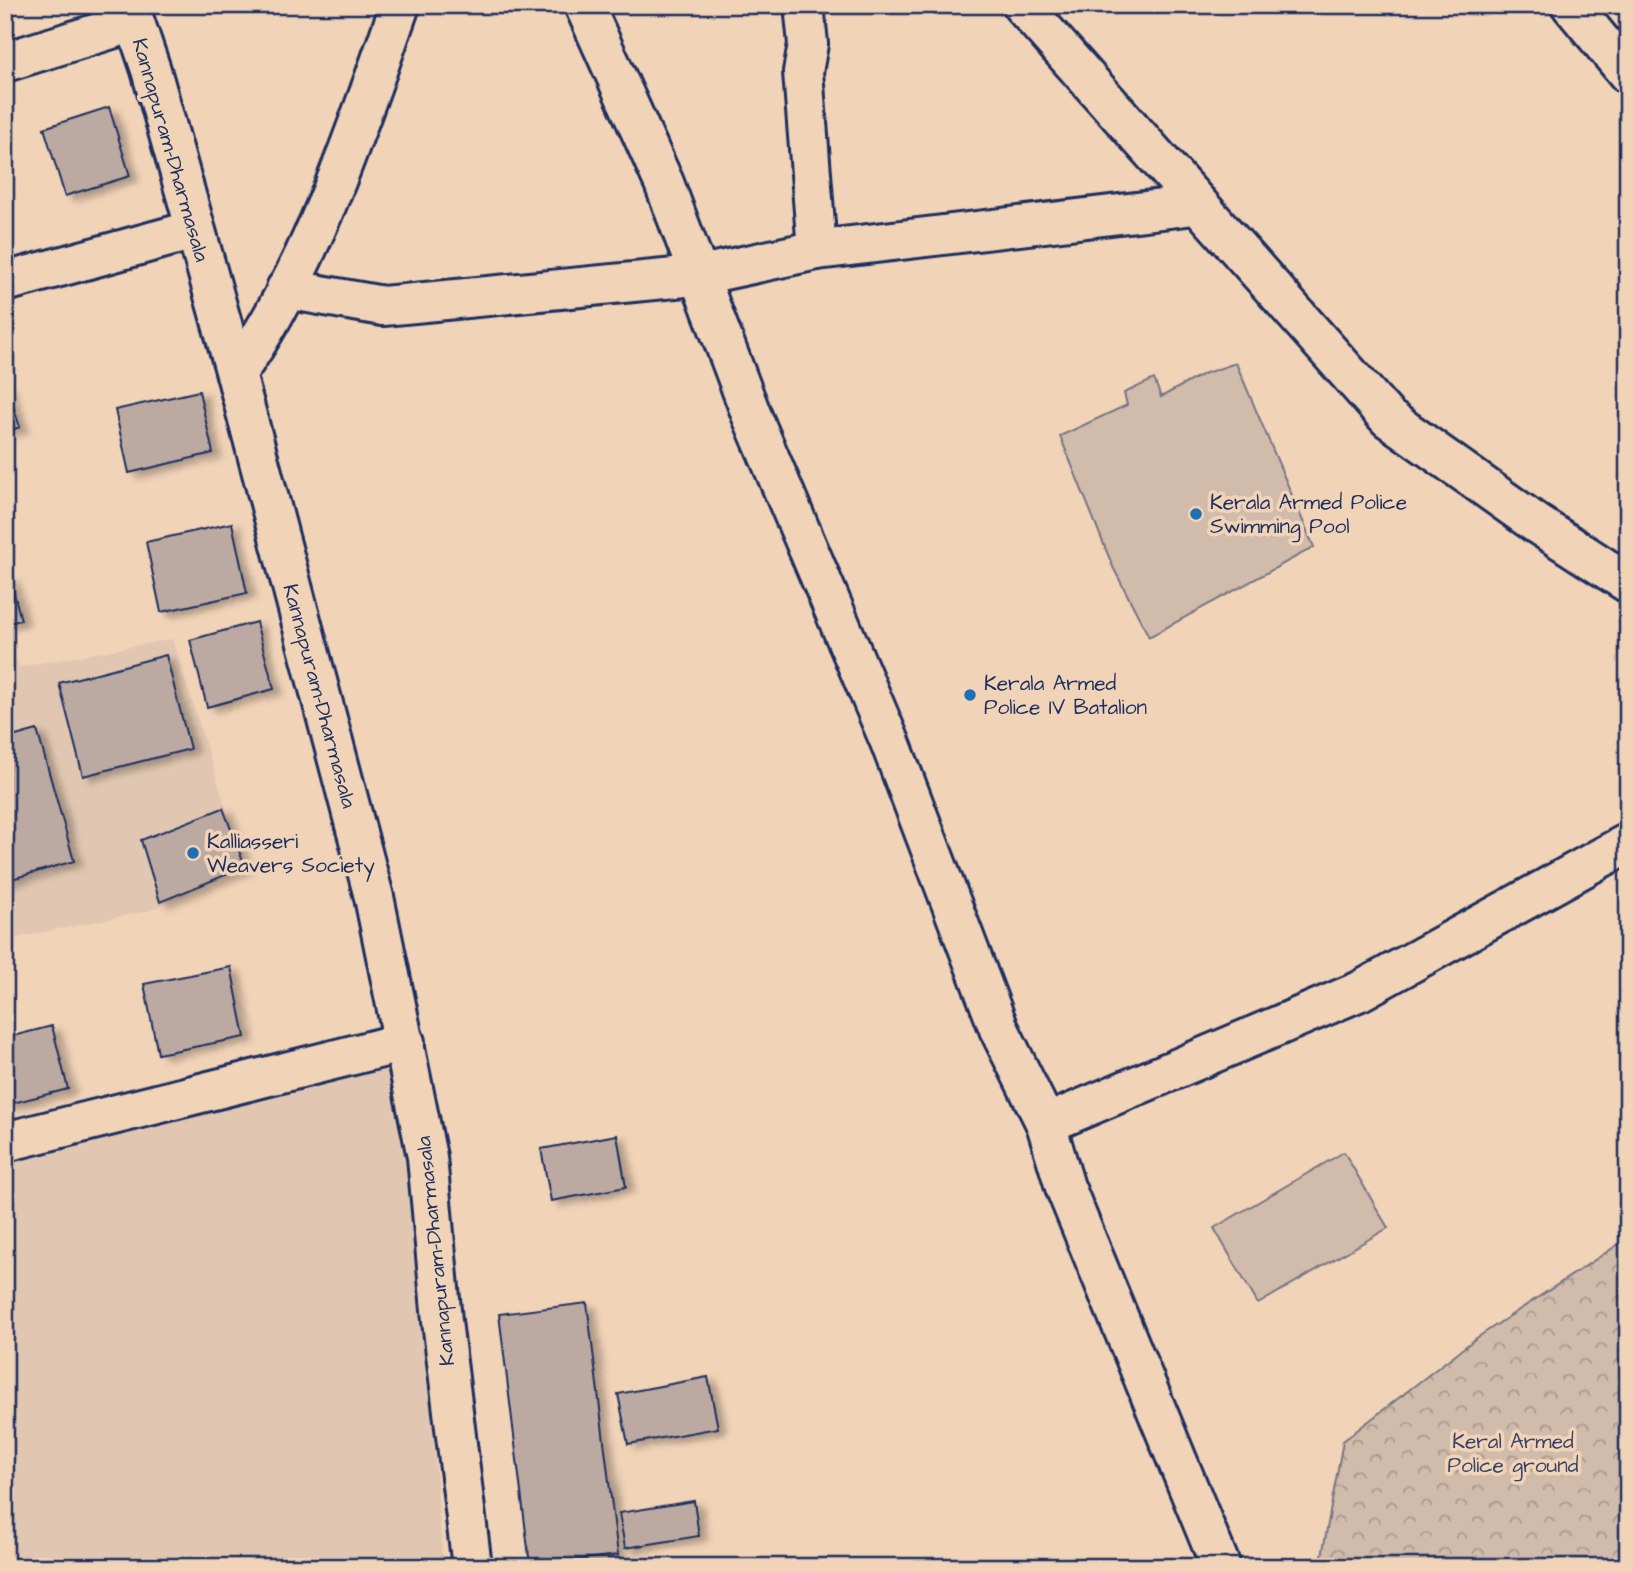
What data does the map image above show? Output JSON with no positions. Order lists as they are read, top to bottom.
{
  "streets": {
    "street": ["Kannapuram-Dharmasala"]
  },
  "parks": ["Keral Armed Police ground"],
  "places": ["Kerala Armed Police Swimming Pool", "Kerala Armed Police IV Batalion", "Kalliasseri Weavers Society"]
}
